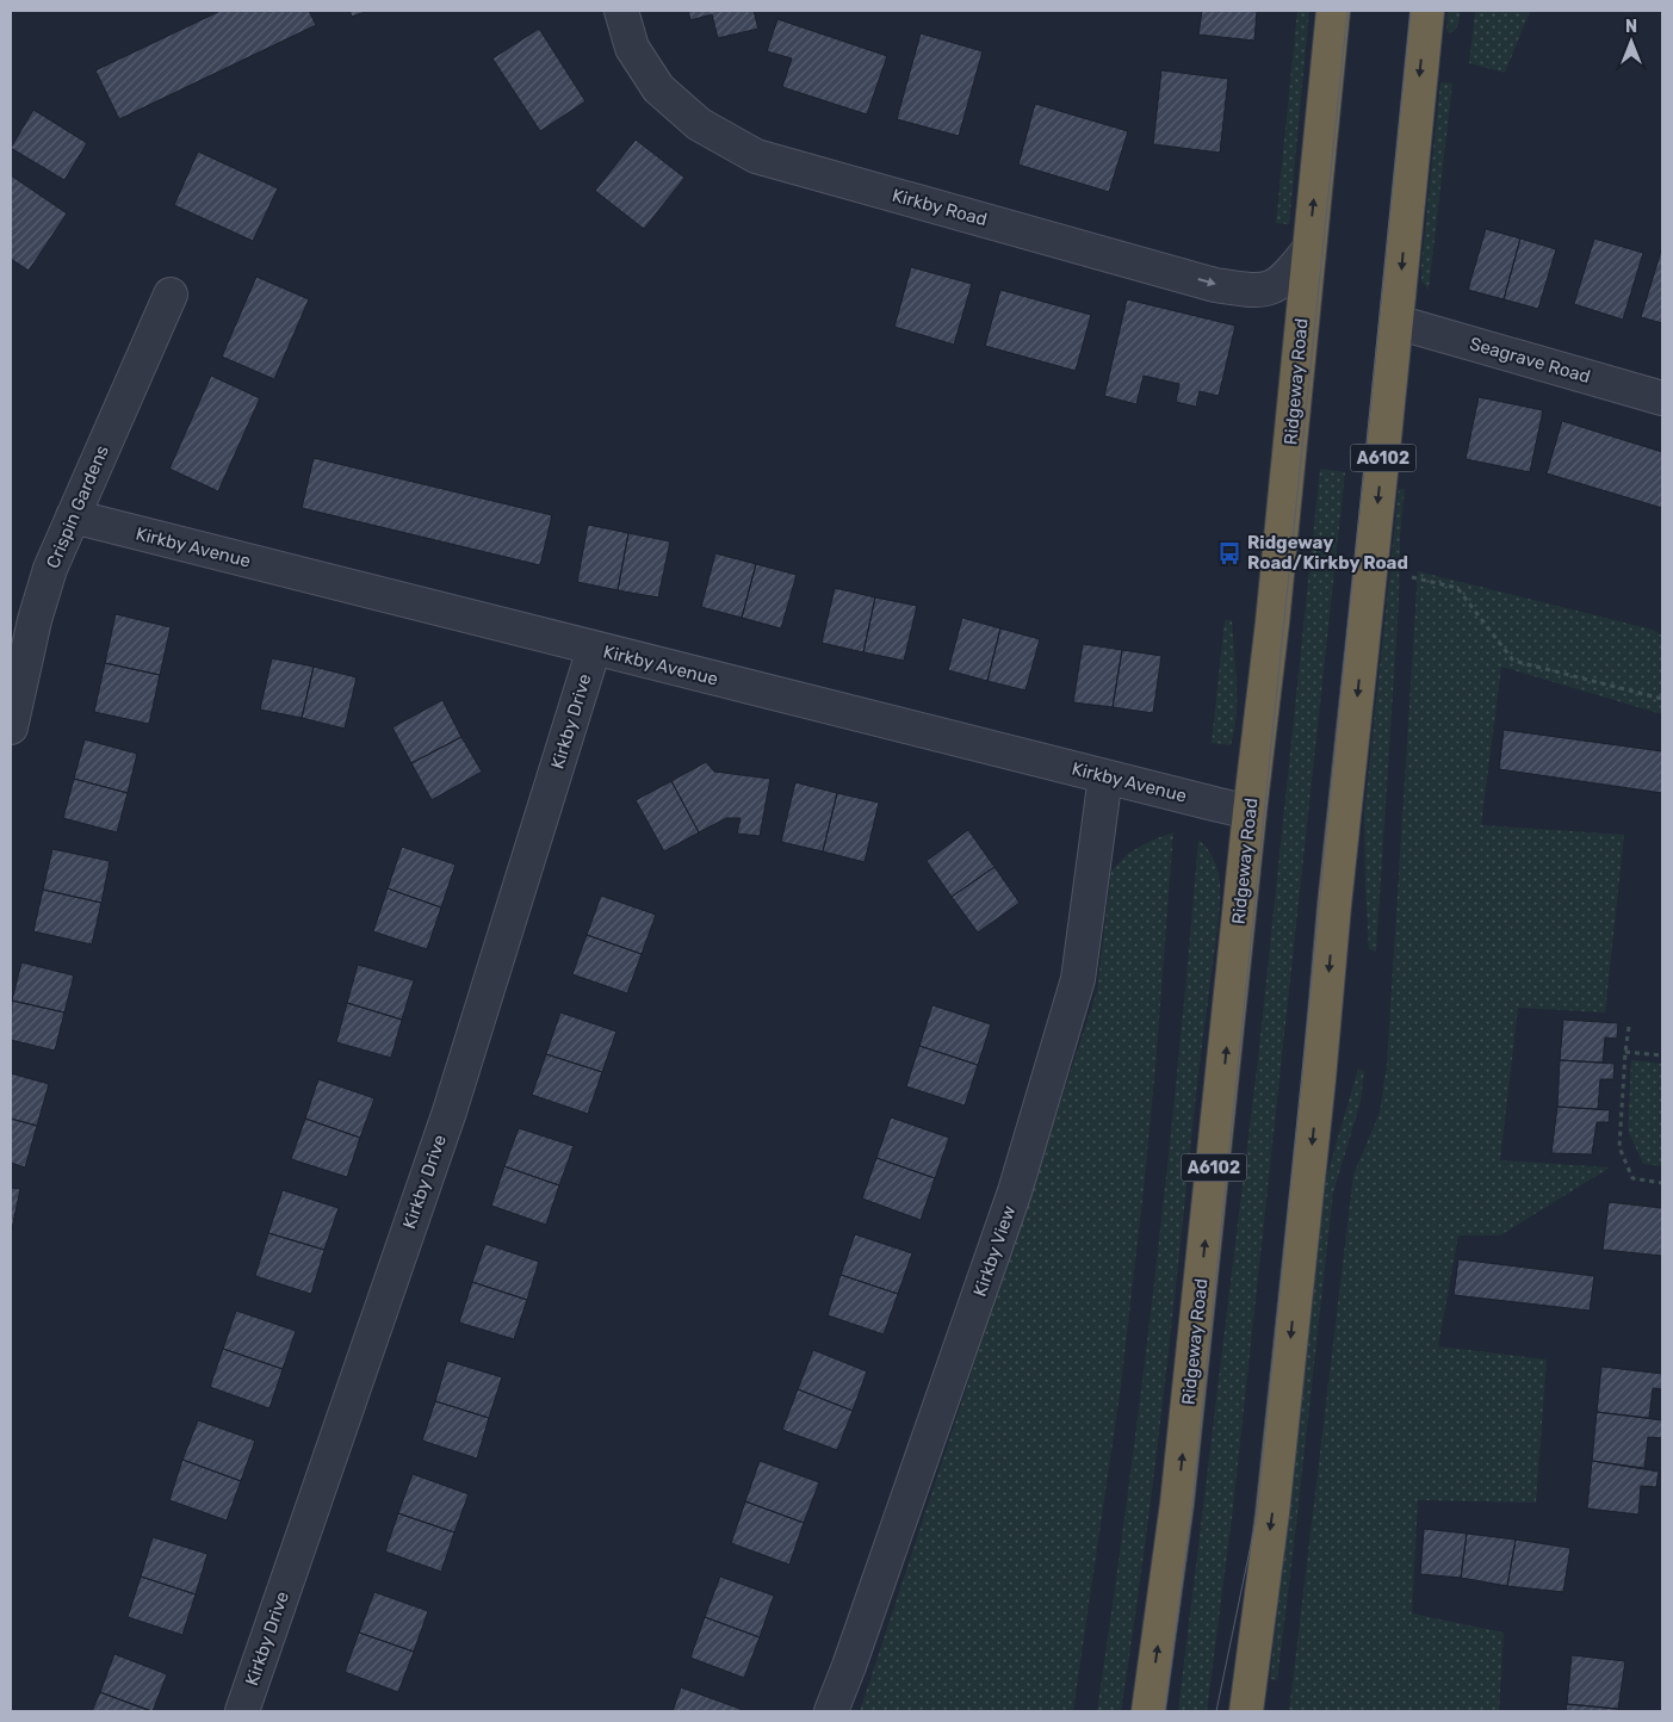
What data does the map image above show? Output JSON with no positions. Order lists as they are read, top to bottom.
{
  "streets": {
    "highway": ["Ridgeway Road", "A6102"],
    "street": [
      "Kirkby Road",
      "Seagrave Road",
      "Crispin Gardens",
      "Kirkby Avenue",
      "Kirkby Drive",
      "Kirkby View"
    ]
  },
  "crossings": [
    ["Kirkby Road", "Ridgeway Road"],
    ["Seagrave Road", "A6102"],
    ["Ridgeway Road", "Kirkby Avenue"],
    ["Crispin Gardens", "Kirkby Avenue"],
    ["Kirkby Avenue", "Kirkby Drive"],
    ["Kirkby Avenue", "Kirkby View"]
  ],
  "one_way": ["Kirkby Road"],
  "places": {
    "bus stop": ["Ridgeway Road/Kirkby Road"]
  },
  "north": "top"
}
